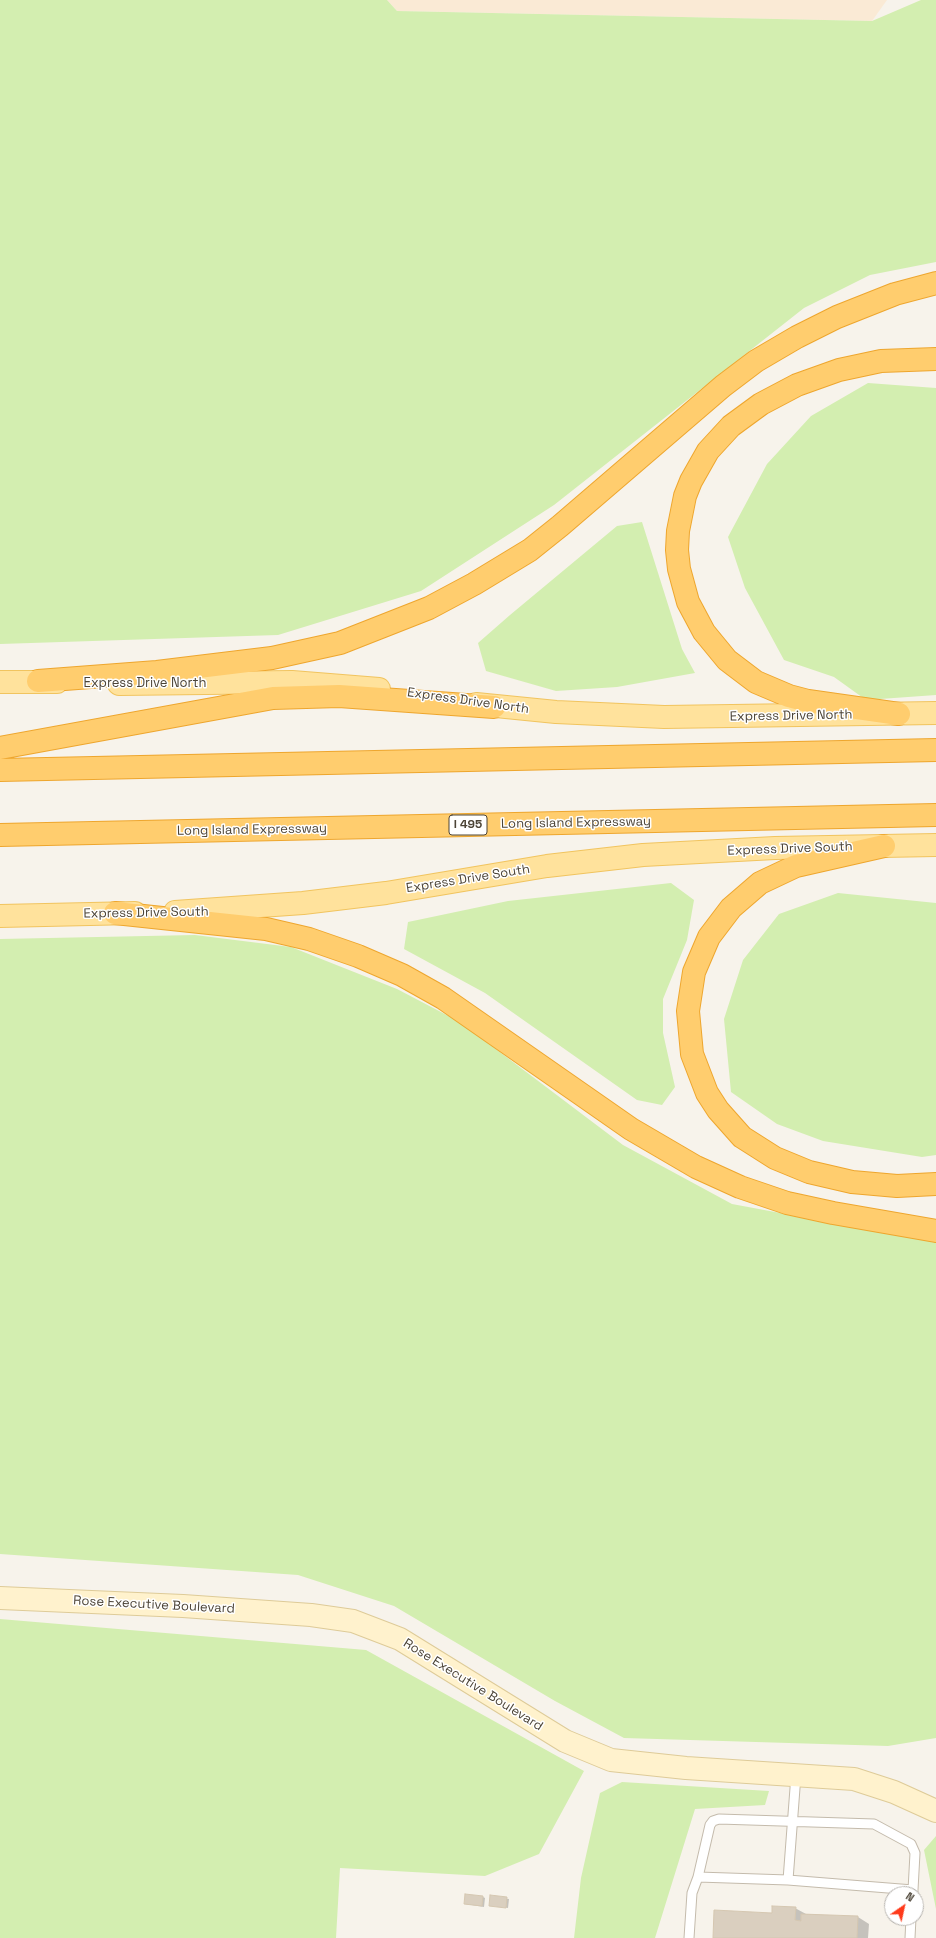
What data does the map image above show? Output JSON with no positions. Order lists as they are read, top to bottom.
{
  "streets": {
    "highway": ["Long Island Expressway", "I 495"],
    "main road": ["Express Drive North", "Express Drive South"],
    "street": ["Rose Executive Boulevard"]
  },
  "north": "top right"
}
